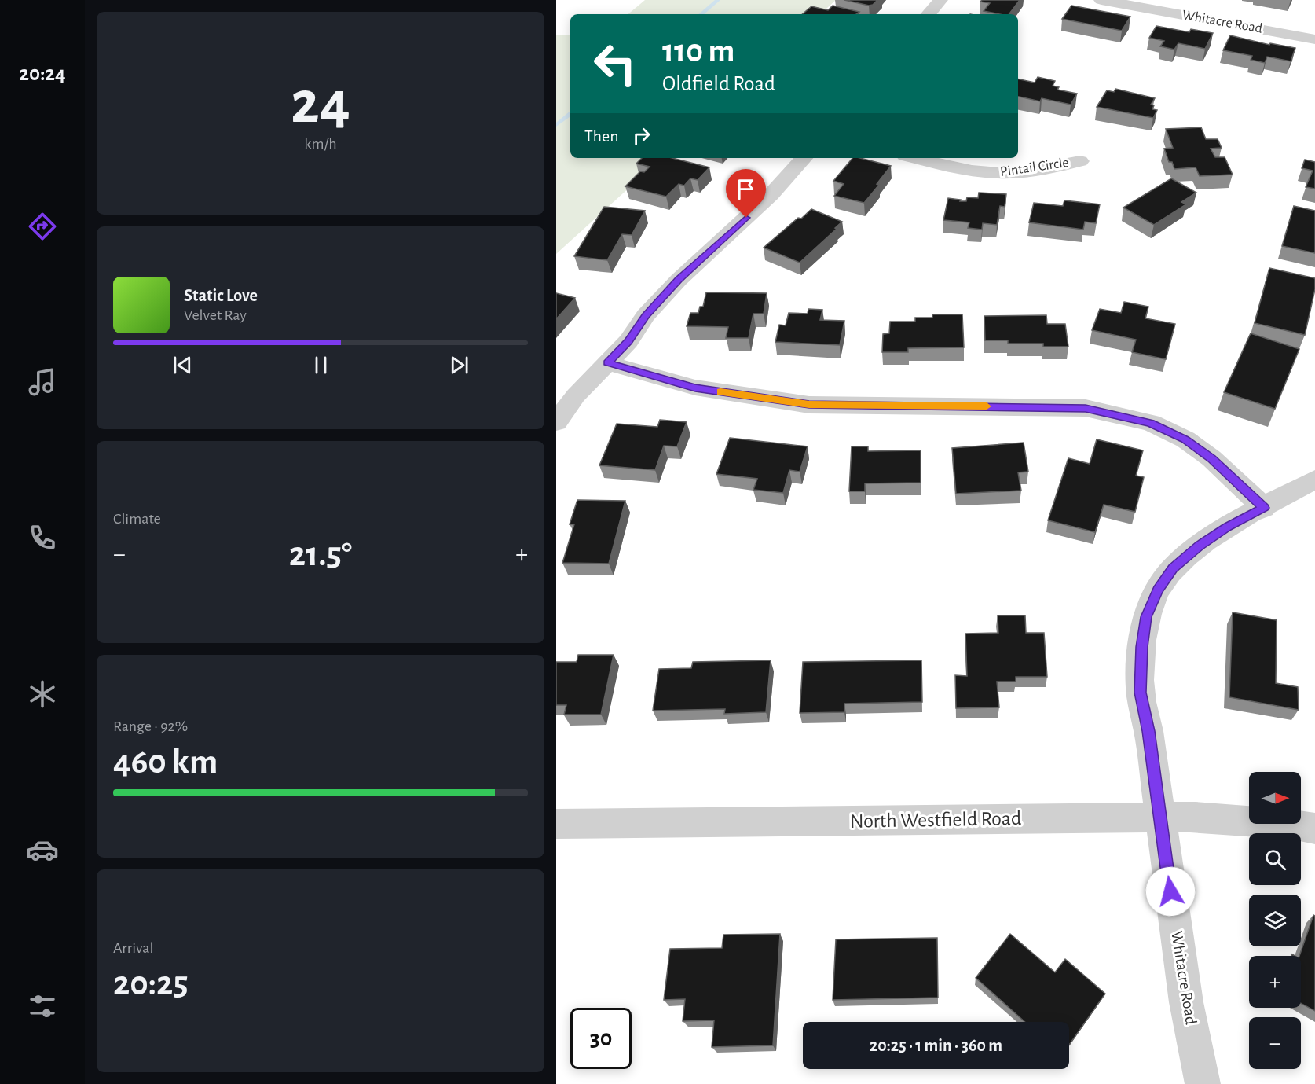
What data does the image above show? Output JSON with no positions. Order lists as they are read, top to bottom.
{
  "streets": {
    "street": ["Whitacre Road", "Pintail Circle", "North Westfield Road"]
  },
  "crossings": [
    ["Whitacre Road", "North Westfield Road"]
  ],
  "north": "right",
  "page": {
    "tabs": "20:24",
    "tile": [
      ["24", "km/h"],
      "Climate",
      ["Range · 92%", "460 km"],
      ["Arrival", "20:25"]
    ],
    "turn": ["110 m", "Oldfield Road"],
    "then": "Then",
    "song": ["Static Love", "Velvet Ray"],
    "heat": ["−", "21.5°", "+"],
    "map_buttons": ["+", "−"],
    "limit": "30",
    "trip": "20:25 · 1 min · 360 m"
  }
}
